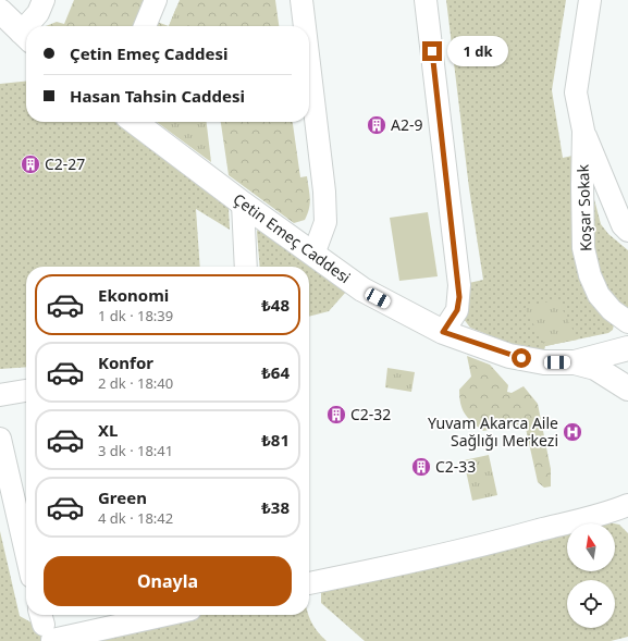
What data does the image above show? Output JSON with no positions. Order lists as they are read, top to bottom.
{
  "streets": {
    "street": ["Koşar Sokak", "Çetin Emeç Caddesi"]
  },
  "places": {
    "building": [
      "A2-9",
      "C2-27",
      "C2-32",
      "C2-33"
    ],
    "hospital": ["Yuvam Akarca Aile Sağlığı Merkezi"]
  },
  "north": "top",
  "page": {
    "banner": ["Çetin Emeç Caddesi", "Hasan Tahsin Caddesi"],
    "bubble": "1 dk",
    "list": [
      {
        "name": "Ekonomi",
        "note": "1 dk · 18:39",
        "value": "₺48"
      },
      {
        "name": "Konfor",
        "note": "2 dk · 18:40",
        "value": "₺64"
      },
      {
        "name": "XL",
        "note": "3 dk · 18:41",
        "value": "₺81"
      },
      {
        "name": "Green",
        "note": "4 dk · 18:42",
        "value": "₺38"
      }
    ],
    "buttons": "Onayla"
  }
}
